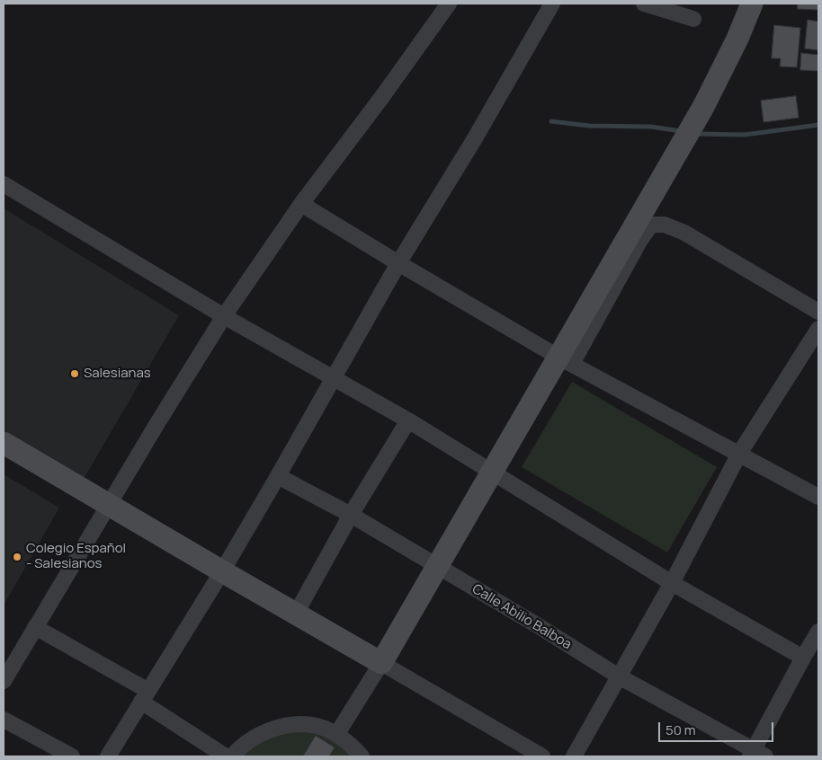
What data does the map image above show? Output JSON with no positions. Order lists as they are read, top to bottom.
{
  "streets": {
    "street": ["Calle Abilio Balboa"]
  },
  "places": ["Salesianas", "Colegio Español - Salesianos"],
  "scale_bar": "50 m"
}
